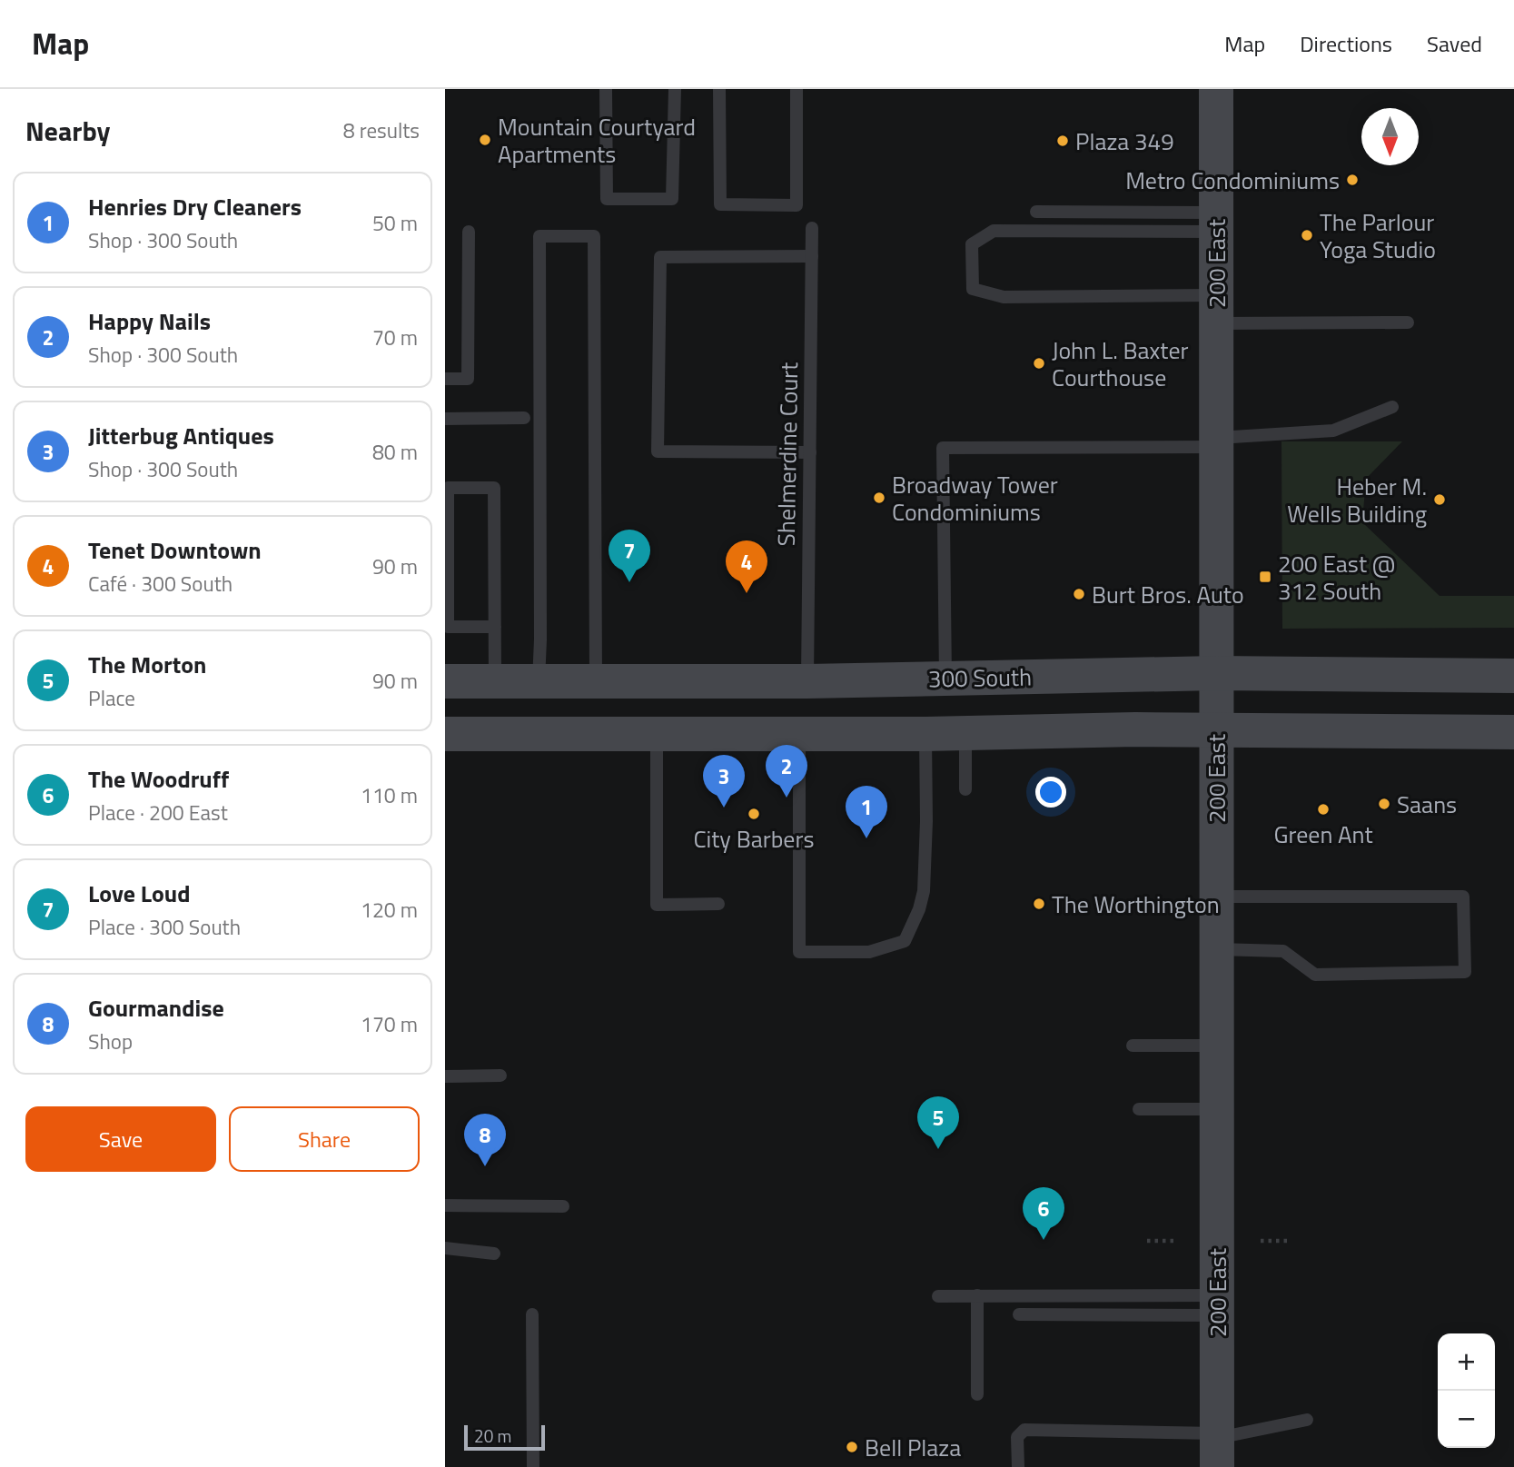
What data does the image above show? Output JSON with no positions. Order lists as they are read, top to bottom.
{
  "streets": {
    "street": ["200 East", "300 South"],
    "lane": ["Shelmerdine Court"]
  },
  "crossings": [
    ["200 East", "300 South"],
    ["Shelmerdine Court", "300 South"]
  ],
  "places": {
    "other": [
      "Mountain Courtyard Apartments",
      "Plaza 349",
      "Metro Condominiums",
      "The Parlour Yoga Studio",
      "John L. Baxter Courthouse",
      "Broadway Tower Condominiums",
      "Heber M. Wells Building",
      "Burt Bros. Auto",
      "Saans",
      "Green Ant",
      "City Barbers",
      "The Worthington",
      "Bell Plaza"
    ],
    "transit": ["200 East @ 312 South"]
  },
  "scale_bar": "20 m",
  "north": "bottom",
  "page": {
    "header": "Map",
    "nav": ["Map", "Directions", "Saved"],
    "heading": ["Nearby", "8 results"],
    "list": [
      {
        "mark": "1",
        "name": "Henries Dry Cleaners",
        "note": "Shop · 300 South",
        "value": "50 m"
      },
      {
        "mark": "2",
        "name": "Happy Nails",
        "note": "Shop · 300 South",
        "value": "70 m"
      },
      {
        "mark": "3",
        "name": "Jitterbug Antiques",
        "note": "Shop · 300 South",
        "value": "80 m"
      },
      {
        "mark": "4",
        "name": "Tenet Downtown",
        "note": "Café · 300 South",
        "value": "90 m"
      },
      {
        "mark": "5",
        "name": "The Morton",
        "note": "Place",
        "value": "90 m"
      },
      {
        "mark": "6",
        "name": "The Woodruff",
        "note": "Place · 200 East",
        "value": "110 m"
      },
      {
        "mark": "7",
        "name": "Love Loud",
        "note": "Place · 300 South",
        "value": "120 m"
      },
      {
        "mark": "8",
        "name": "Gourmandise",
        "note": "Shop",
        "value": "170 m"
      }
    ],
    "pins": [
      "7",
      "4",
      "2",
      "3",
      "1",
      "5",
      "8",
      "6"
    ],
    "buttons": ["Save", "Share"],
    "map_buttons": ["+", "−"],
    "scale": "20 m"
  }
}
